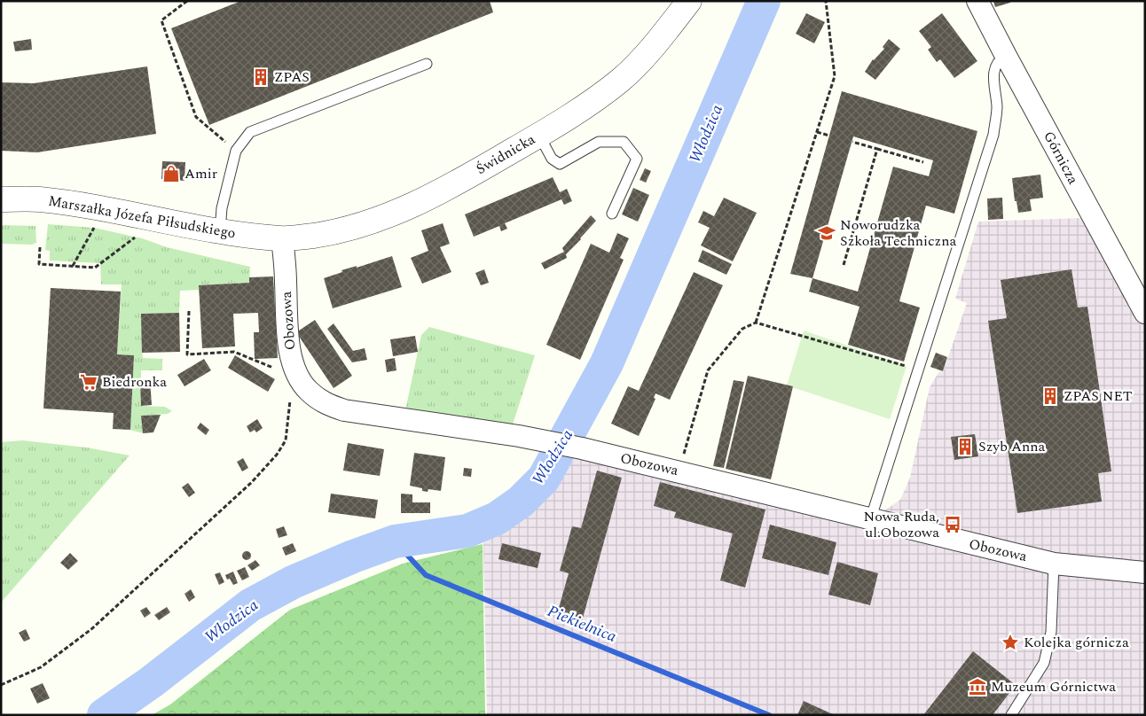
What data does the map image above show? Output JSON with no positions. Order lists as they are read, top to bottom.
{
  "streets": {
    "street": [
      "Świdnicka",
      "Górnicza",
      "Marszałka Józefa Piłsudskiego",
      "Obozowa"
    ]
  },
  "crossings": [
    ["Świdnicka", "Marszałka Józefa Piłsudskiego"],
    ["Świdnicka", "Obozowa"],
    ["Marszałka Józefa Piłsudskiego", "Obozowa"]
  ],
  "water": ["Włodzica", "Piekielnica"],
  "places": {
    "building": ["ZPAS", "ZPAS NET", "Szyb Anna"],
    "shop": ["Amir"],
    "school or university": ["Noworudzka Szkoła Techniczna"],
    "supermarket": ["Biedronka"],
    "bus stop": ["Nowa Ruda, ul.Obozowa"],
    "place": ["Kolejka górnicza"],
    "museum": ["Muzeum Górnictwa"]
  }
}
